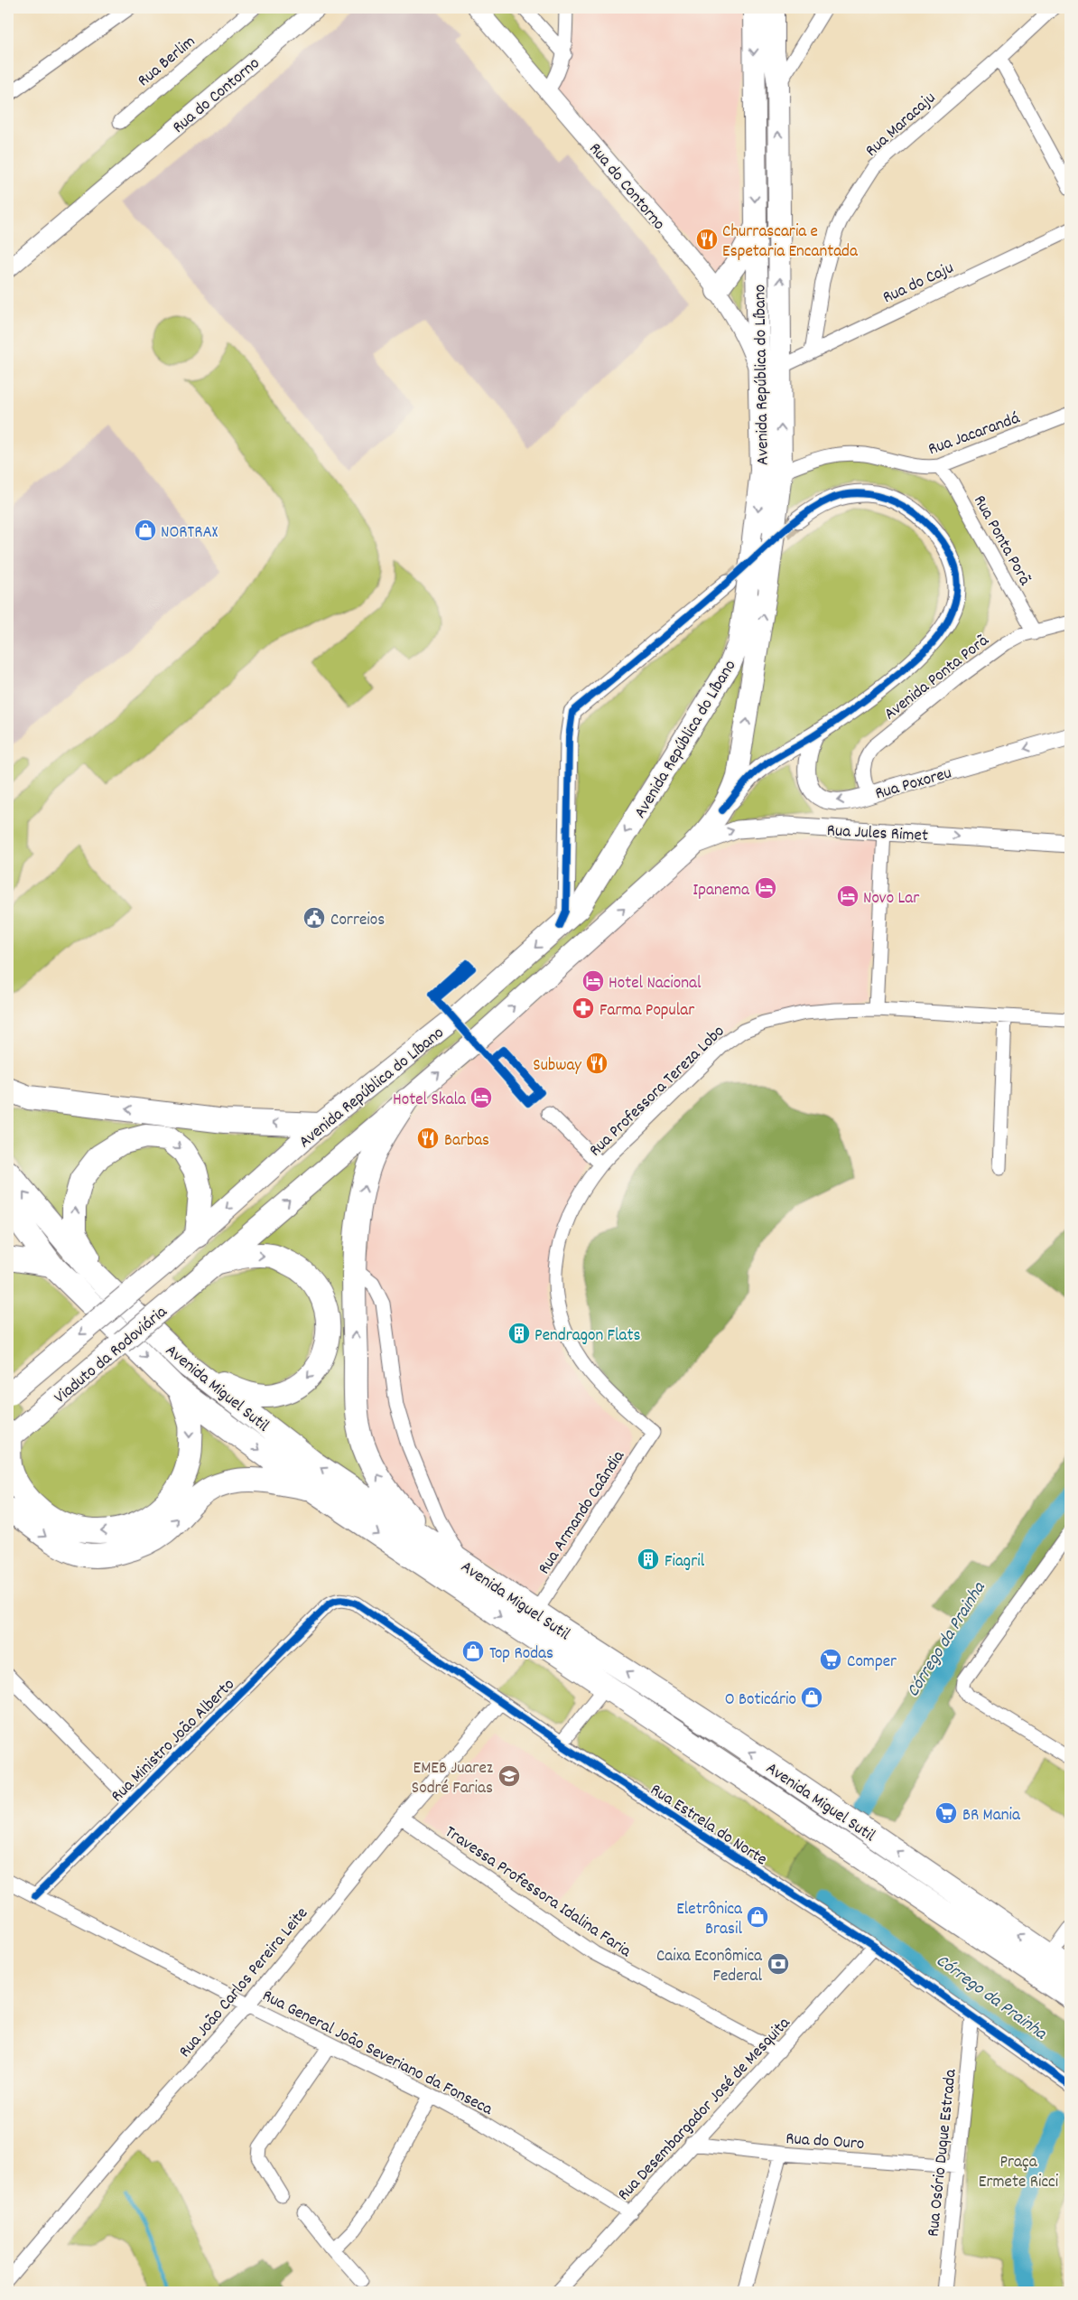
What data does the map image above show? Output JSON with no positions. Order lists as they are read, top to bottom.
{
  "streets": {
    "highway": ["Avenida Miguel Sutil"],
    "main road": ["Avenida República do Líbano", "Viaduto da Rodoviária"],
    "street": [
      "Rua Berlim",
      "Rua do Contorno",
      "Rua Maracaju",
      "Rua do Caju",
      "Rua Jacarandá",
      "Rua Ponta Porã",
      "Avenida Ponta Porã",
      "Rua Poxoreu",
      "Rua Jules Rimet",
      "Rua Professora Tereza Lobo",
      "Rua Armando Caândia",
      "Rua Ministro João Alberto",
      "Rua Estrela do Norte",
      "Travessa Professora Idalina Faria",
      "Rua João Carlos Pereira Leite",
      "Rua General João Severiano da Fonseca",
      "Rua Desembargador José de Mesquita",
      "Rua do Ouro",
      "Rua Osório Duque Estrada"
    ]
  },
  "crossings": [
    ["Rua do Contorno", "Avenida República do Líbano"],
    ["Rua Maracaju", "Rua do Caju"],
    ["Rua do Caju", "Avenida República do Líbano"],
    ["Avenida República do Líbano", "Rua Jacarandá"],
    ["Avenida República do Líbano", "Rua Jules Rimet"],
    ["Avenida República do Líbano", "Viaduto da Rodoviária"],
    ["Rua Jacarandá", "Rua Ponta Porã"],
    ["Rua Ponta Porã", "Avenida Ponta Porã"],
    ["Avenida Ponta Porã", "Rua Poxoreu"],
    ["Rua Professora Tereza Lobo", "Rua Armando Caândia"],
    ["Avenida Miguel Sutil", "Rua Armando Caândia"],
    ["Rua Ministro João Alberto", "Rua Estrela do Norte"],
    ["Rua Ministro João Alberto", "Rua General João Severiano da Fonseca"],
    ["Rua Estrela do Norte", "Rua João Carlos Pereira Leite"],
    ["Rua Estrela do Norte", "Rua Desembargador José de Mesquita"],
    ["Rua Estrela do Norte", "Rua Osório Duque Estrada"],
    ["Travessa Professora Idalina Faria", "Rua João Carlos Pereira Leite"],
    ["Travessa Professora Idalina Faria", "Rua Desembargador José de Mesquita"],
    ["Rua João Carlos Pereira Leite", "Rua General João Severiano da Fonseca"],
    ["Rua General João Severiano da Fonseca", "Rua Desembargador José de Mesquita"],
    ["Rua Desembargador José de Mesquita", "Rua do Ouro"],
    ["Rua do Ouro", "Rua Osório Duque Estrada"]
  ],
  "one_way": ["Rua Jules Rimet"],
  "water": ["Córrego da Prainha"],
  "parks": ["Praça Ermete Ricci"],
  "places": {
    "restaurant": ["Churrascaria e Espetaria Encantada", "Subway", "Barbas"],
    "shop": [
      "NORTRAX",
      "Top Rodas",
      "O Boticário",
      "Eletrônica Brasil"
    ],
    "hotel": [
      "Ipanema",
      "Novo Lar",
      "Hotel Nacional",
      "Hotel Skala"
    ],
    "public building": ["Correios"],
    "pharmacy": ["Farma Popular"],
    "building": ["Pendragon Flats", "Fiagril"],
    "supermarket": ["Comper", "BR Mania"],
    "school or university": ["EMEB Juarez Sodré Farias"],
    "bank": ["Caixa Econômica Federal"]
  }
}
